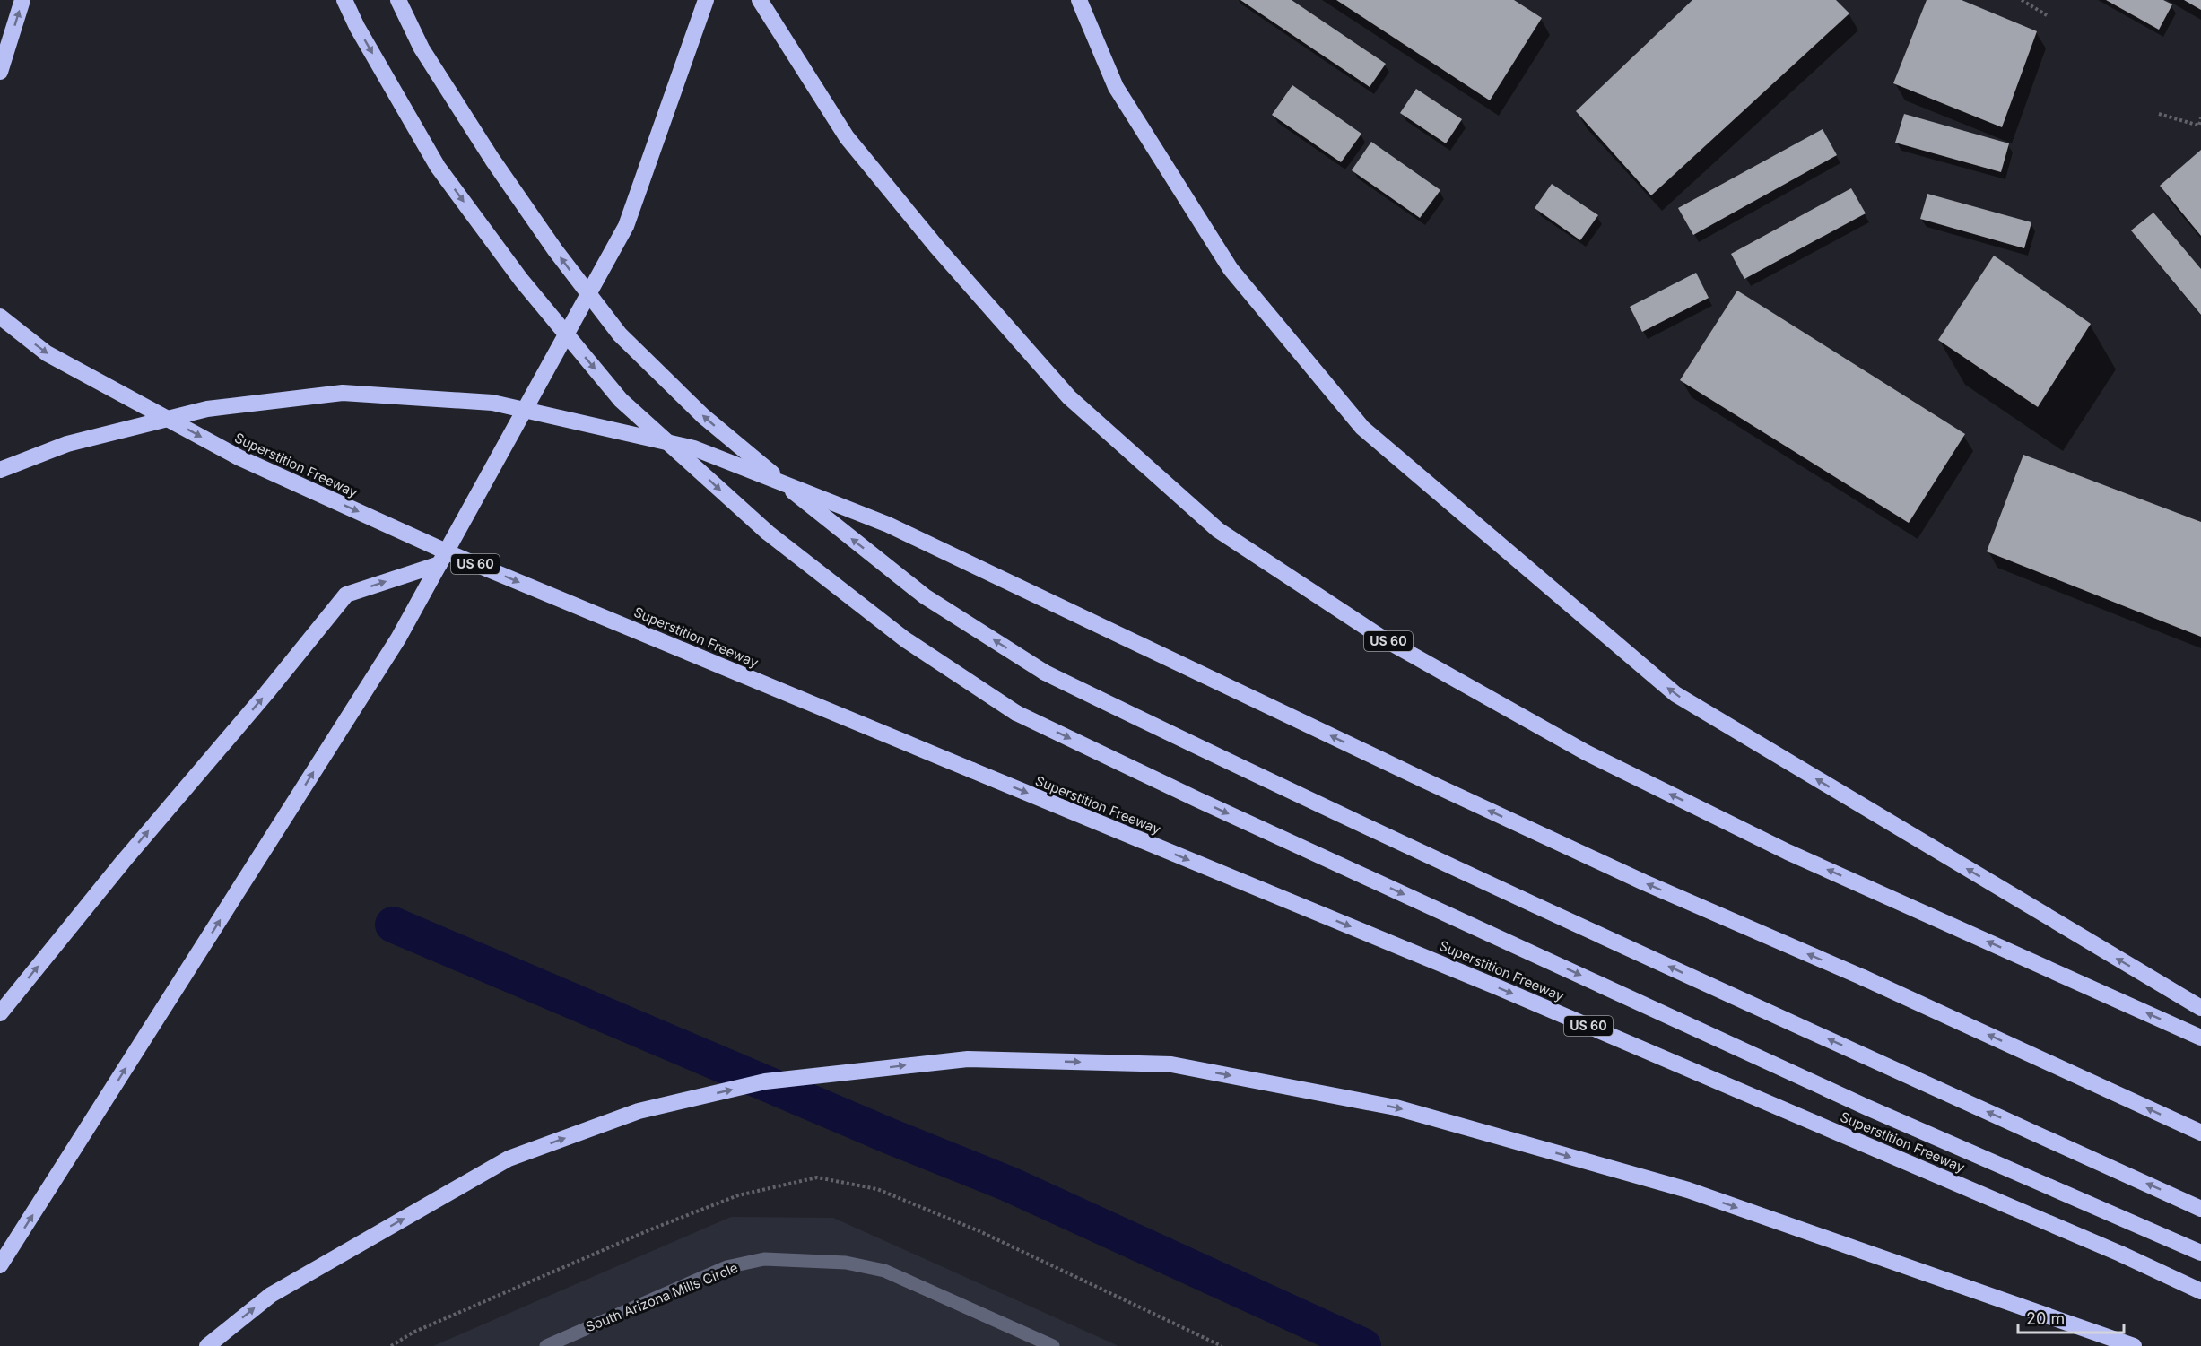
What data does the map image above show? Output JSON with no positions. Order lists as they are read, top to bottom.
{
  "streets": {
    "highway": ["Superstition Freeway", "US 60"],
    "lane": ["South Arizona Mills Circle"]
  },
  "scale_bar": "20 m"
}
